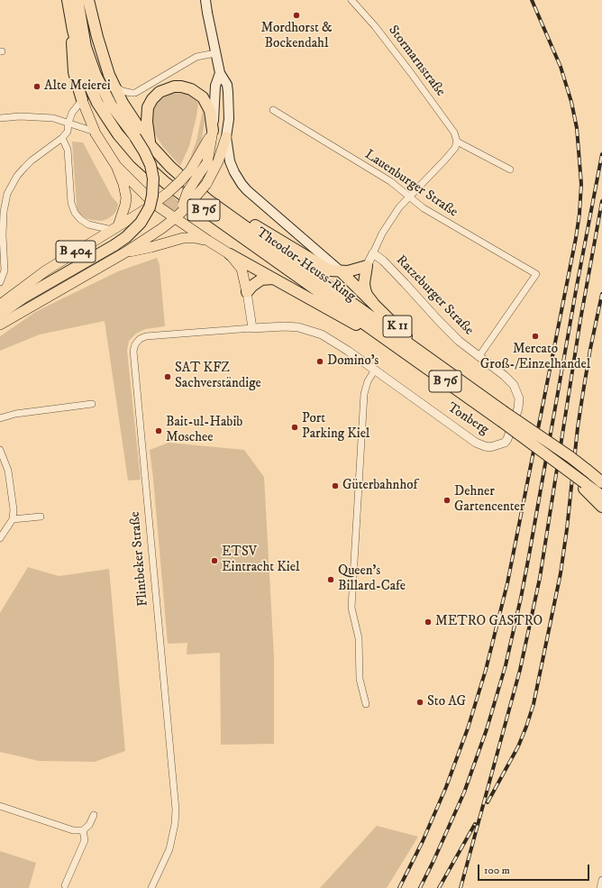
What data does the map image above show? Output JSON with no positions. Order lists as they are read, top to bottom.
{
  "streets": {
    "highway": ["B 76", "Theodor-Heuss-Ring", "K 11"],
    "main road": ["B 404"],
    "street": [
      "Stormarnstraße",
      "Lauenburger Straße",
      "Ratzeburger Straße",
      "Tonberg",
      "Flintbeker Straße"
    ]
  },
  "crossings": [
    ["Lauenburger Straße", "Ratzeburger Straße"],
    ["Lauenburger Straße", "Tonberg"],
    ["B 76", "B 404"],
    ["B 76", "Theodor-Heuss-Ring"],
    ["B 76", "K 11"],
    ["B 404", "K 11"],
    ["Theodor-Heuss-Ring", "K 11"],
    ["Ratzeburger Straße", "Tonberg"],
    ["Tonberg", "Flintbeker Straße"]
  ],
  "places": [
    "Mordhorst & Bockendahl",
    "Alte Meierei",
    "Mercato Groß-/Einzelhandel",
    "Domino's",
    "SAT KFZ Sachverständige",
    "Port Parking Kiel",
    "Bait-ul-Habib Moschee",
    "Güterbahnhof",
    "Dehner Gartencenter",
    "ETSV Eintracht Kiel",
    "Queen's Billard-Cafe",
    "METRO GASTRO",
    "Sto AG"
  ],
  "scale_bar": "100 m"
}
